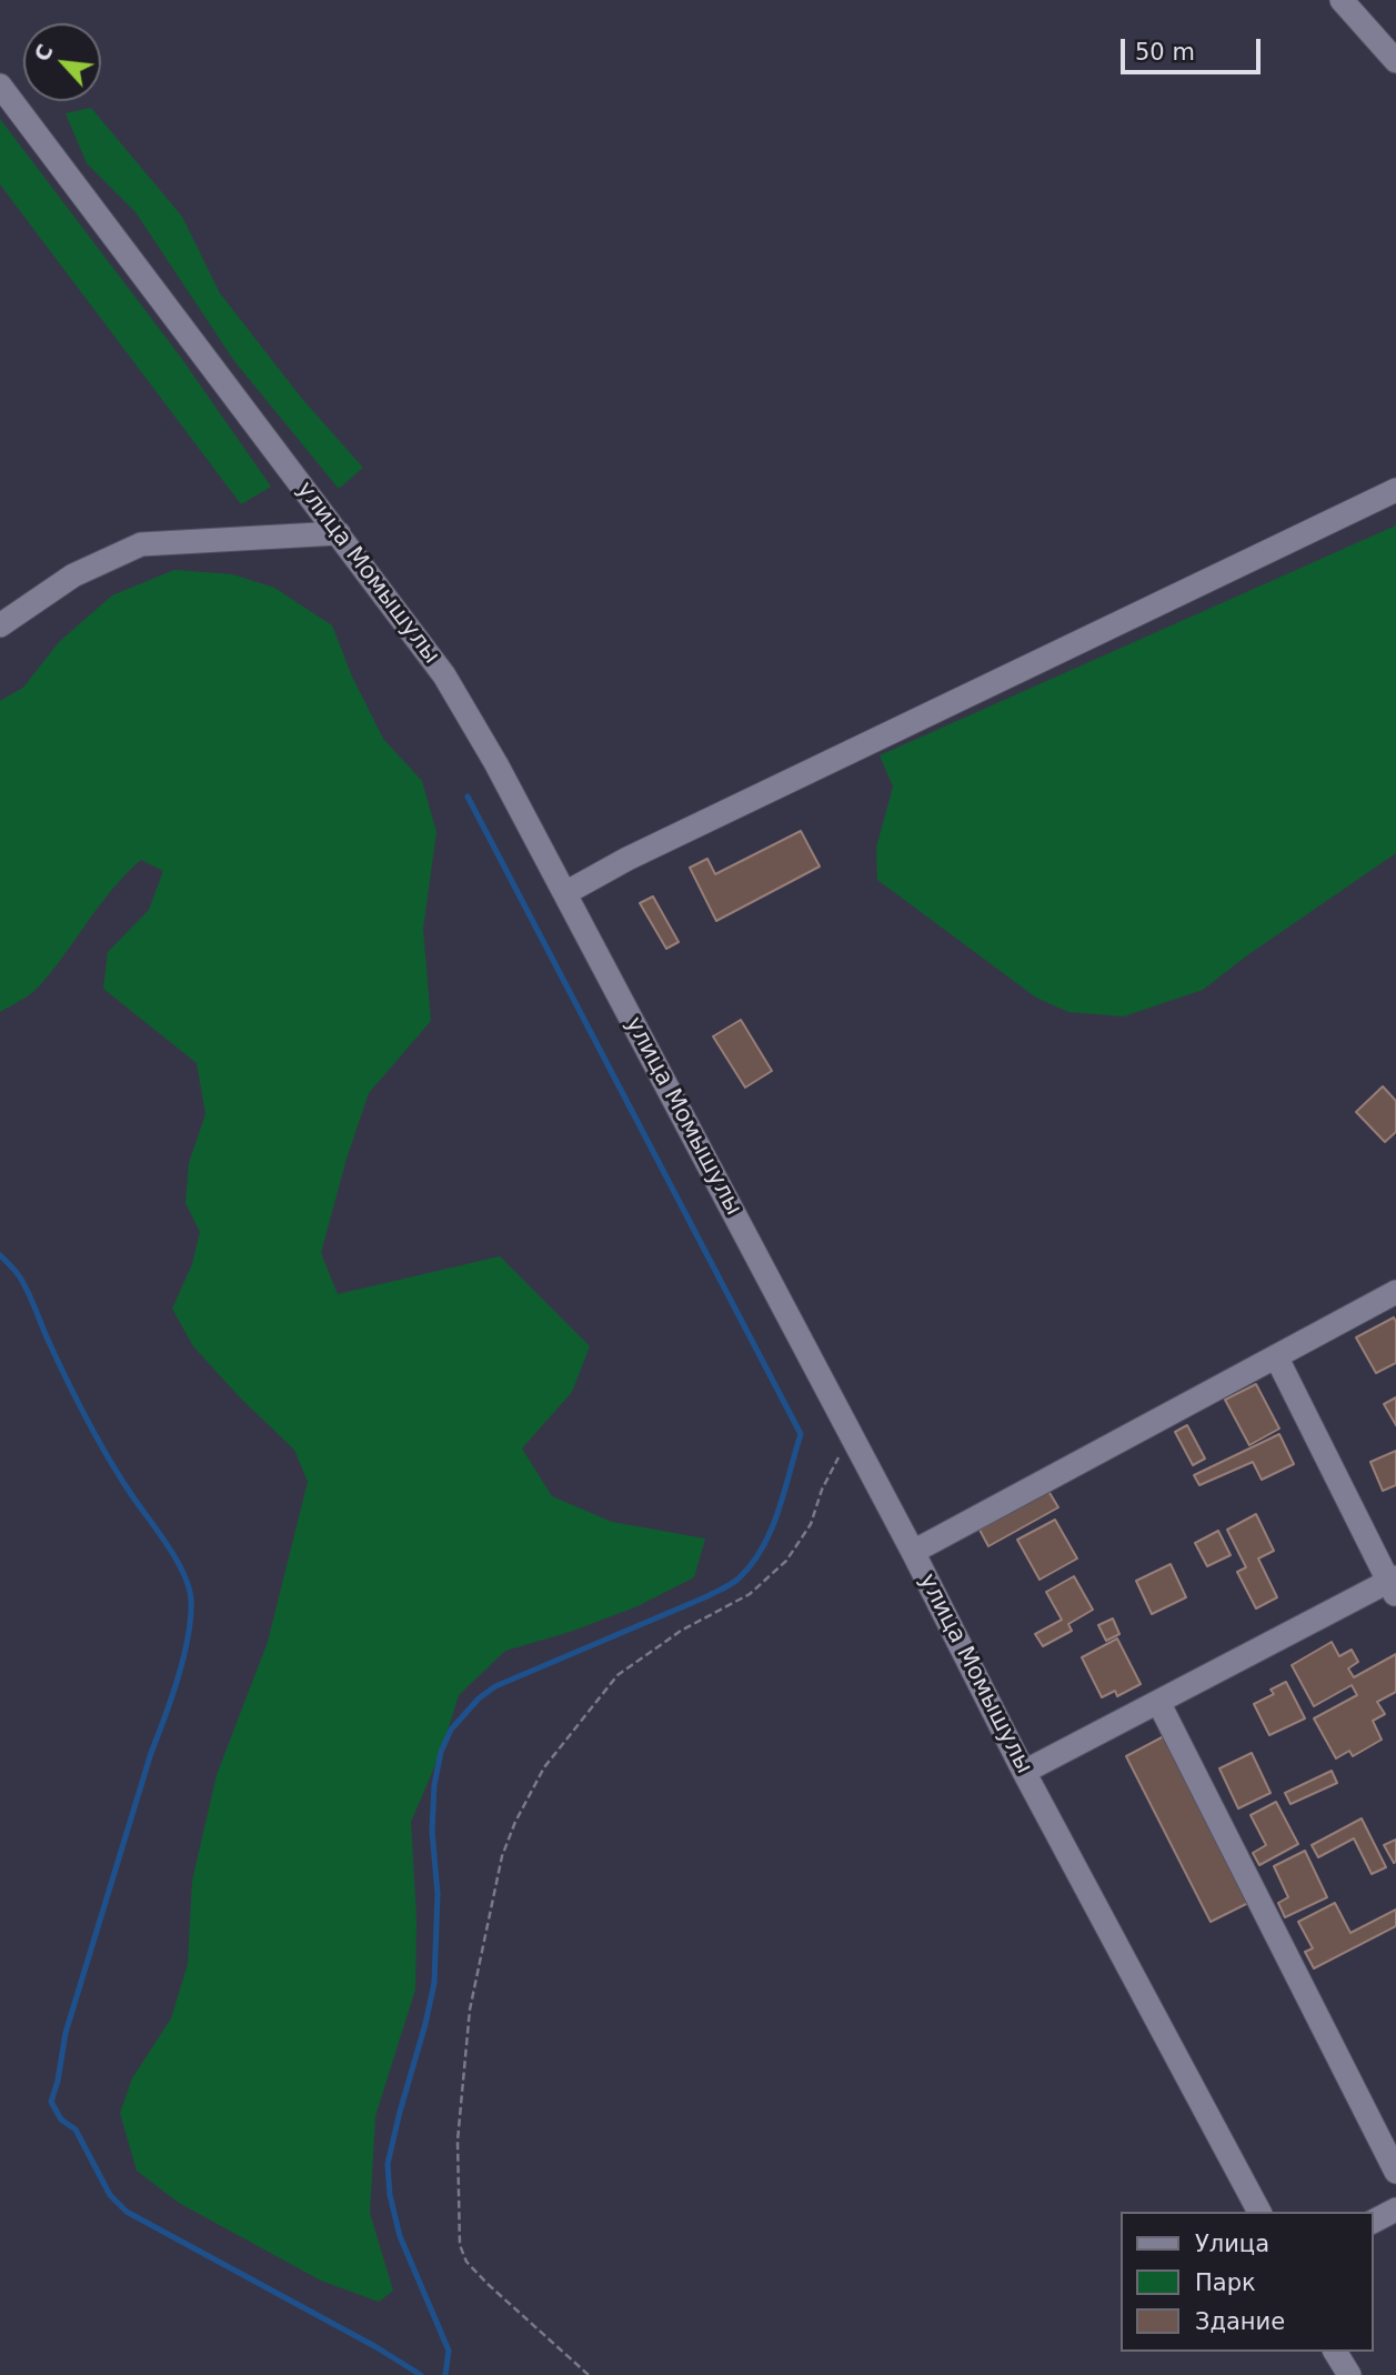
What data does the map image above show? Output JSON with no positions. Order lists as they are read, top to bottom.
{
  "streets": {
    "street": ["улица Момышулы"]
  },
  "legend": ["Улица", "Парк", "Здание"],
  "scale_bar": "50 m",
  "north": "top left"
}
